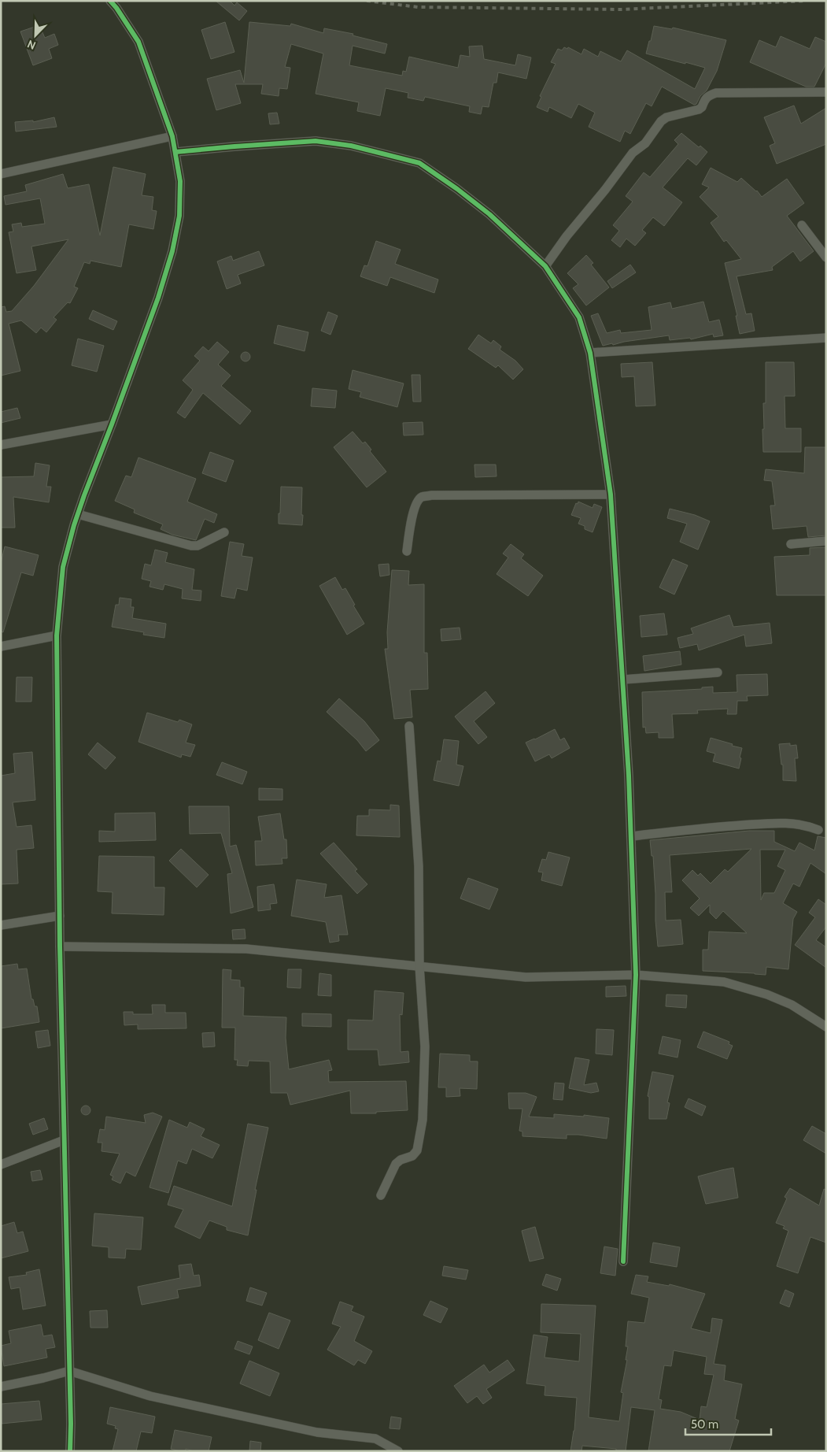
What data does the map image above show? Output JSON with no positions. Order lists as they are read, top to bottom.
{
  "scale_bar": "50 m",
  "north": "bottom left"
}
